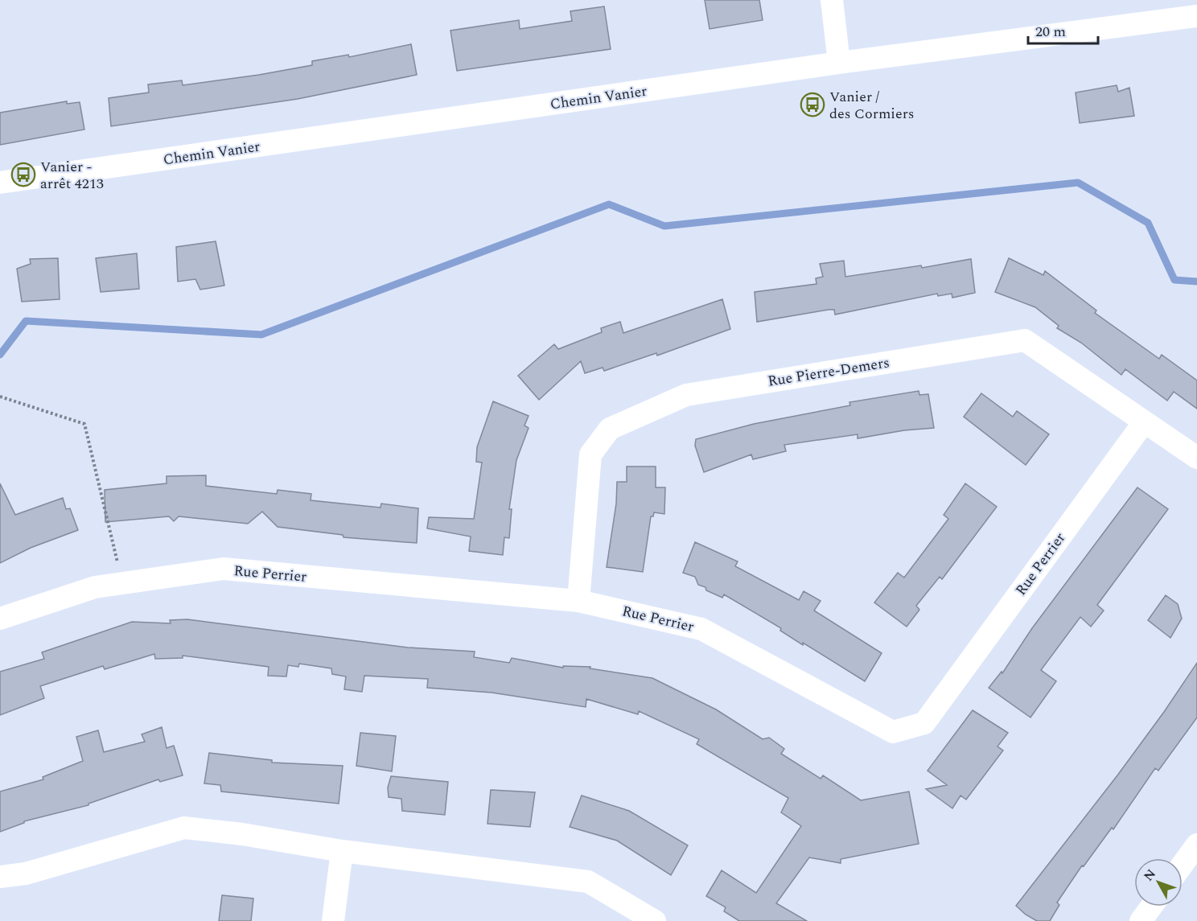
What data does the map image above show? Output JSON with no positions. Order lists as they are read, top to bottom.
{
  "streets": {
    "street": ["Chemin Vanier", "Rue Pierre-Demers", "Rue Perrier"]
  },
  "crossings": [
    ["Rue Pierre-Demers", "Rue Perrier"]
  ],
  "places": {
    "bus stop": ["Vanier / des Cormiers", "Vanier - arrêt 4213"]
  },
  "scale_bar": "20 m",
  "north": "top left"
}
